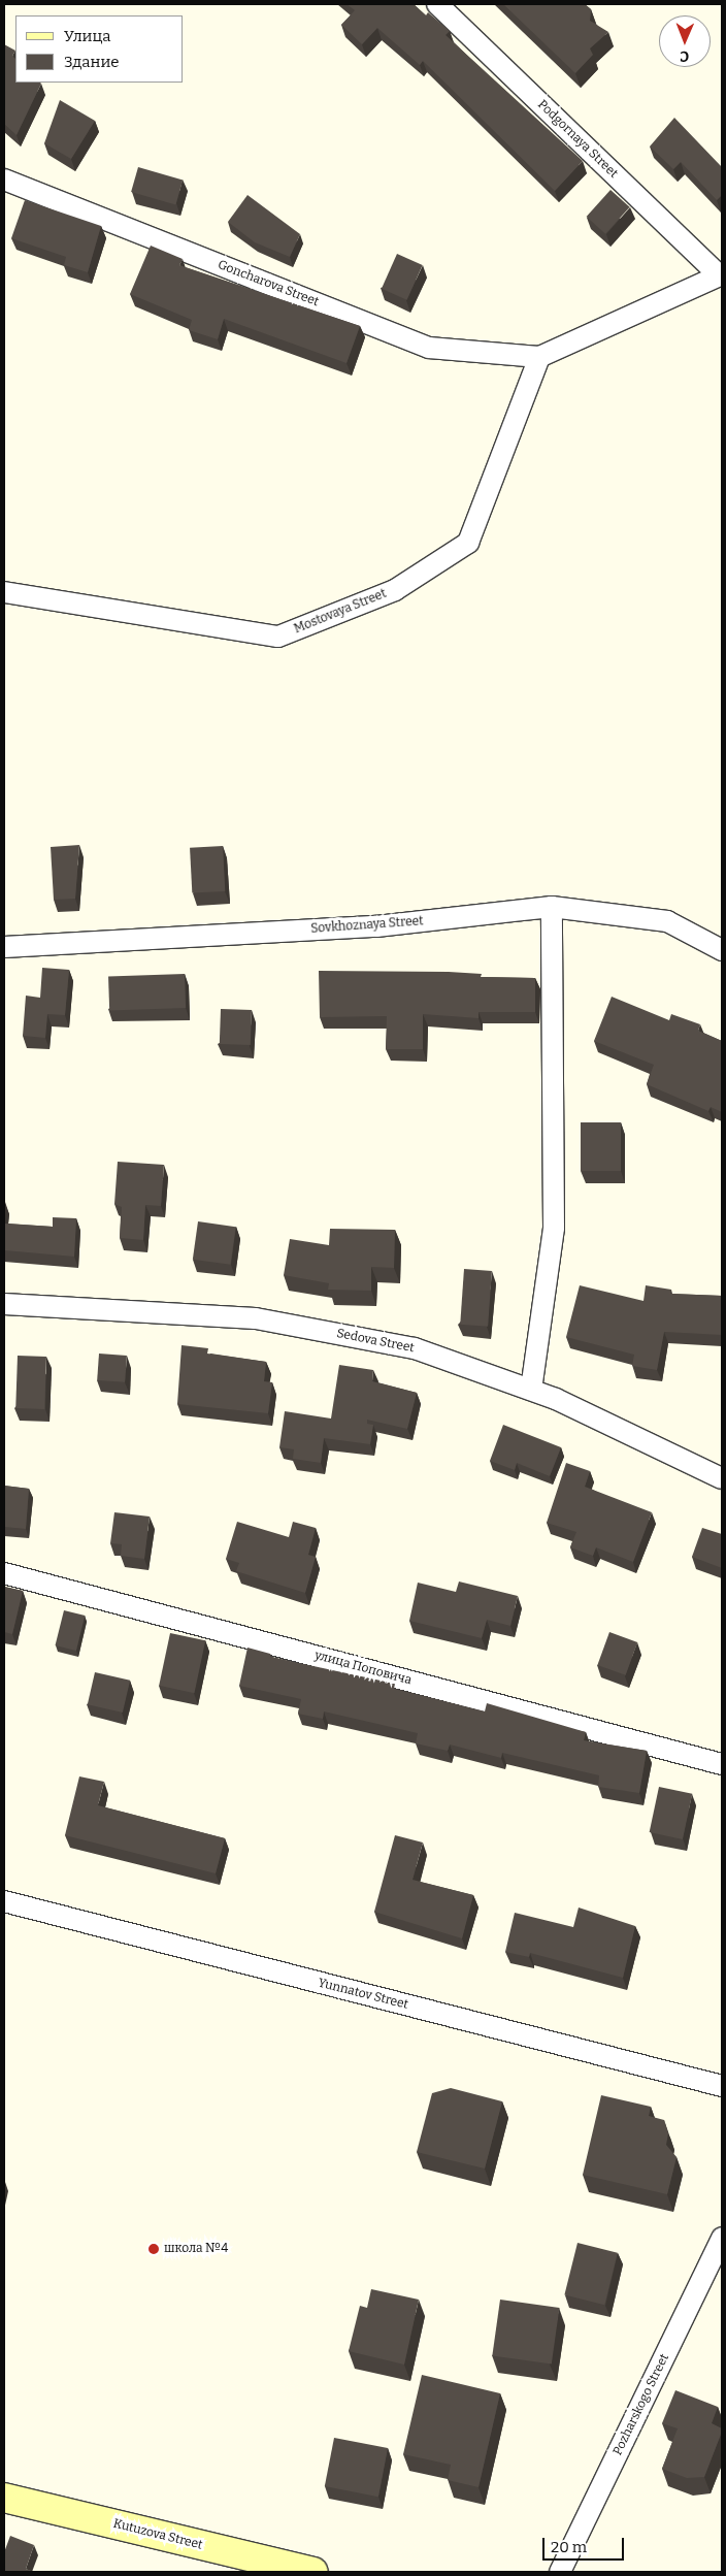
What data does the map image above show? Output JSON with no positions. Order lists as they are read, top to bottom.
{
  "streets": {
    "main road": ["Kutuzova Street"],
    "street": [
      "Podgornaya Street",
      "Goncharova Street",
      "Mostovaya Street",
      "Sovkhoznaya Street",
      "Sedova Street",
      "улица Поповича",
      "Yunnatov Street",
      "Pozharskogo Street"
    ]
  },
  "crossings": [
    ["Goncharova Street", "Mostovaya Street"]
  ],
  "places": ["школа №4"],
  "legend": ["Улица", "Здание"],
  "scale_bar": "20 m",
  "north": "bottom"
}
